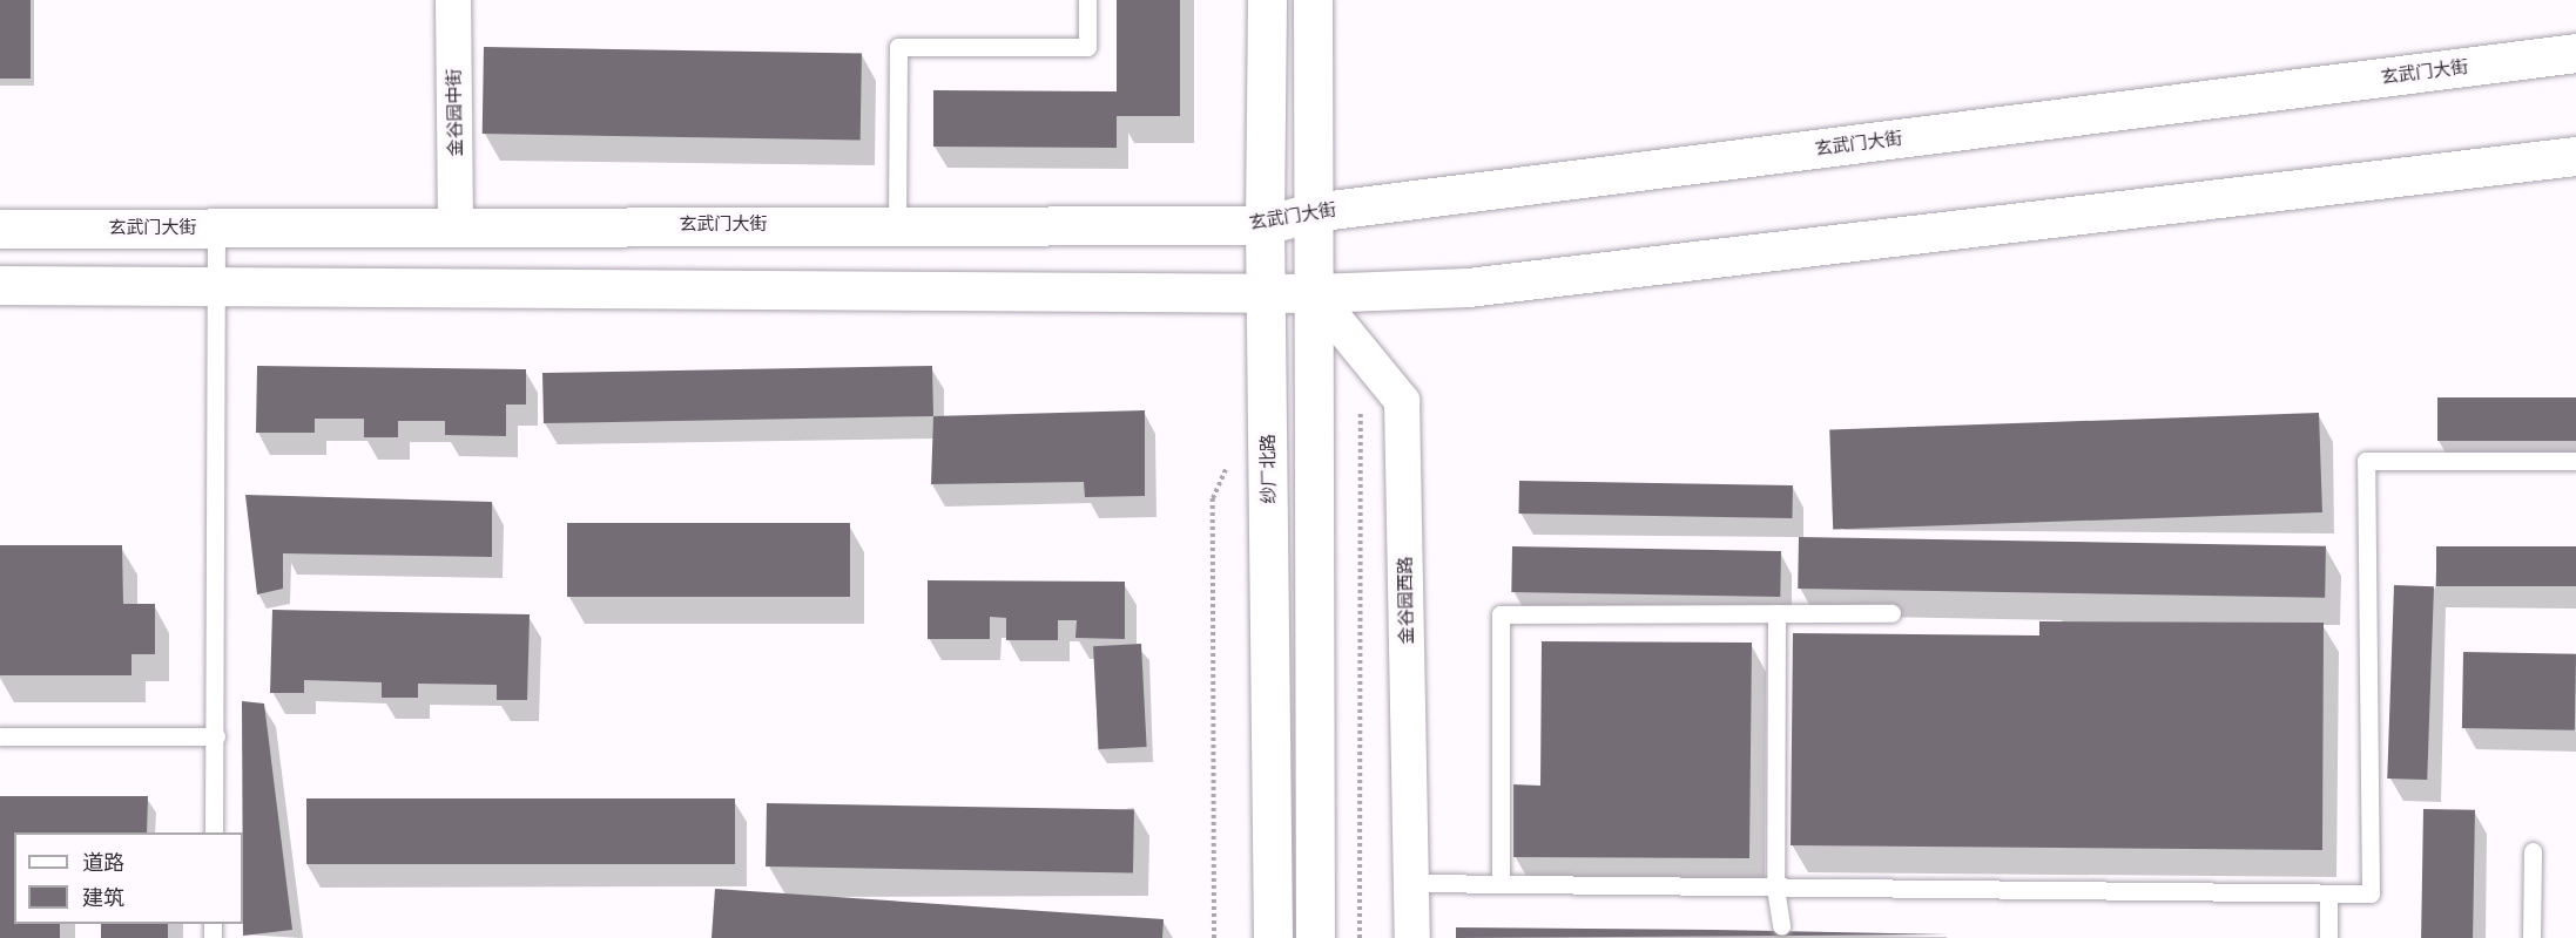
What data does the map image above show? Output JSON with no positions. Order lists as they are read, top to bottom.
{
  "streets": {
    "main road": ["玄武门大街", "纱厂北路"],
    "street": ["金谷园中街", "金谷园西路"]
  },
  "crossings": [
    ["玄武门大街", "金谷园中街"],
    ["玄武门大街", "纱厂北路"]
  ],
  "legend": ["道路", "建筑"]
}
